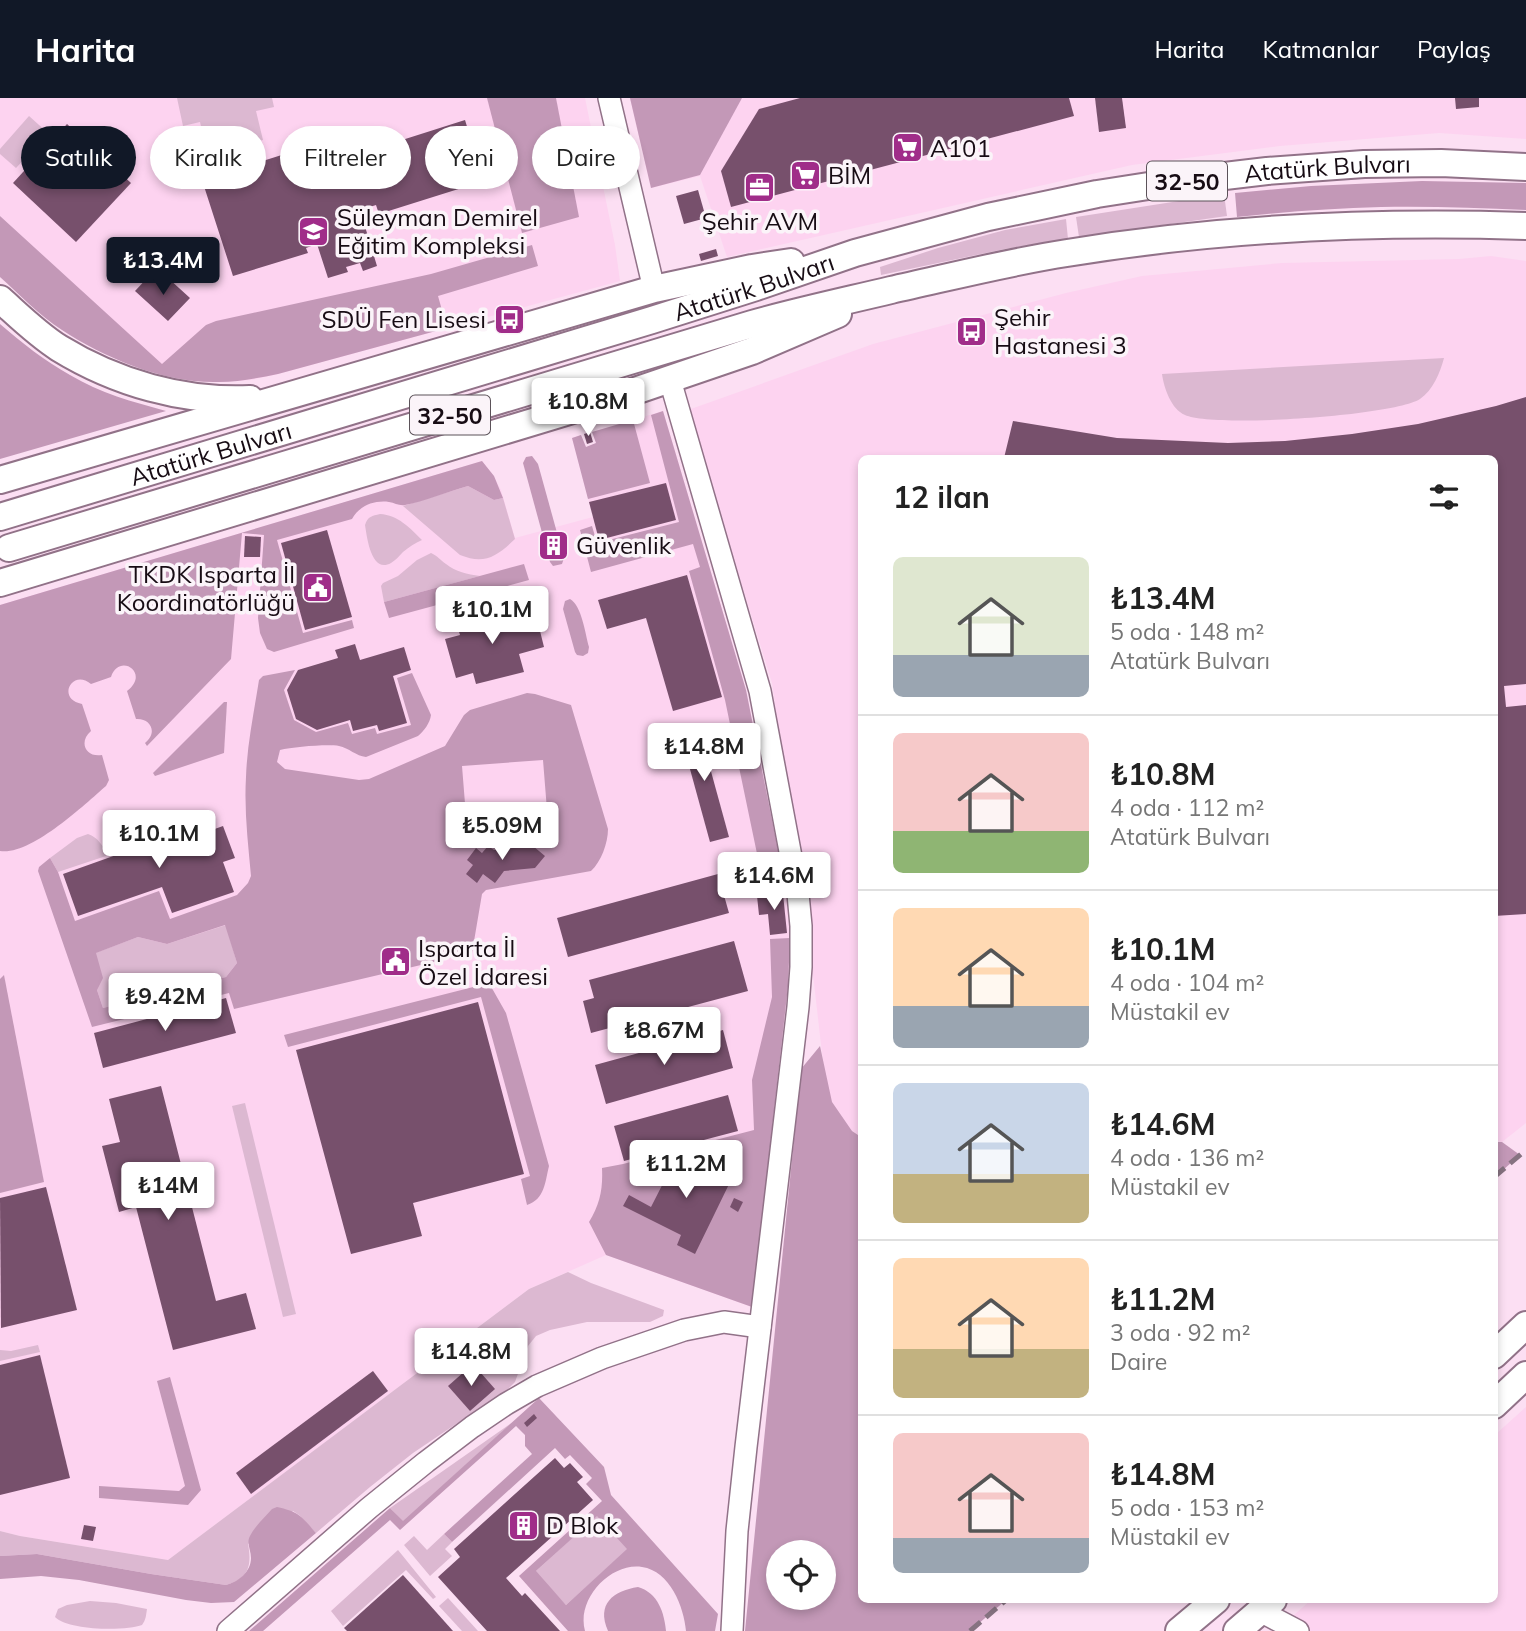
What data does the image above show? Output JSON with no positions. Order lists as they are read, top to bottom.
{
  "streets": {
    "main road": ["Atatürk Bulvarı", "32-50"]
  },
  "places": {
    "supermarket": ["A101", "BİM"],
    "office": ["Şehir AVM"],
    "school or university": ["Süleyman Demirel Eğitim Kompleksi"],
    "bus stop": ["SDÜ Fen Lisesi", "Şehir Hastanesi 3"],
    "building": ["Güvenlik", "D Blok"],
    "public building": ["TKDK Isparta İl Koordinatörlüğü", "Isparta İl Özel İdaresi"]
  },
  "page": {
    "header": "Harita",
    "nav": ["Harita", "Katmanlar", "Paylaş"],
    "chip": [
      "Satılık",
      "Kiralık",
      "Filtreler",
      "Yeni",
      "Daire"
    ],
    "price": [
      "₺13.4M",
      "₺10.8M",
      "₺10.1M",
      "₺14.8M",
      "₺5.09M",
      "₺10.1M",
      "₺14.6M",
      "₺9.42M",
      "₺8.67M",
      "₺11.2M",
      "₺14M",
      "₺14.8M"
    ],
    "heading": "12 ilan",
    "list": [
      {
        "name": "₺13.4M",
        "note": "5 oda · 148 m² · Atatürk Bulvarı"
      },
      {
        "name": "₺10.8M",
        "note": "4 oda · 112 m² · Atatürk Bulvarı"
      },
      {
        "name": "₺10.1M",
        "note": "4 oda · 104 m² · Müstakil ev"
      },
      {
        "name": "₺14.6M",
        "note": "4 oda · 136 m² · Müstakil ev"
      },
      {
        "name": "₺11.2M",
        "note": "3 oda · 92 m² · Daire"
      },
      {
        "name": "₺14.8M",
        "note": "5 oda · 153 m² · Müstakil ev"
      }
    ]
  }
}
